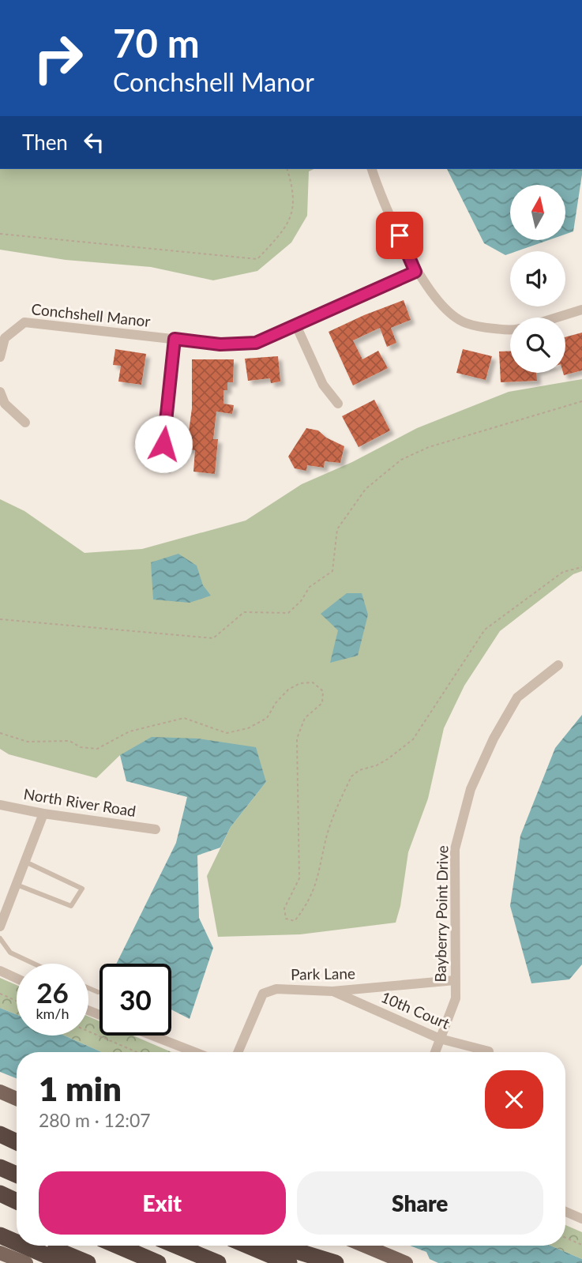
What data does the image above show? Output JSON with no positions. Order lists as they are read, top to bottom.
{
  "streets": {
    "street": [
      "Conchshell Manor",
      "North River Road",
      "Bayberry Point Drive",
      "Park Lane",
      "10th Court"
    ]
  },
  "crossings": [
    ["Bayberry Point Drive", "Park Lane"],
    ["Bayberry Point Drive", "10th Court"],
    ["Park Lane", "10th Court"]
  ],
  "north": "top",
  "page": {
    "turn": ["70 m", "Conchshell Manor"],
    "then": "Then",
    "speed": "26 km/h",
    "limit": "30",
    "heading": ["1 min", "280 m · 12:07"],
    "buttons": ["Exit", "Share"]
  }
}
